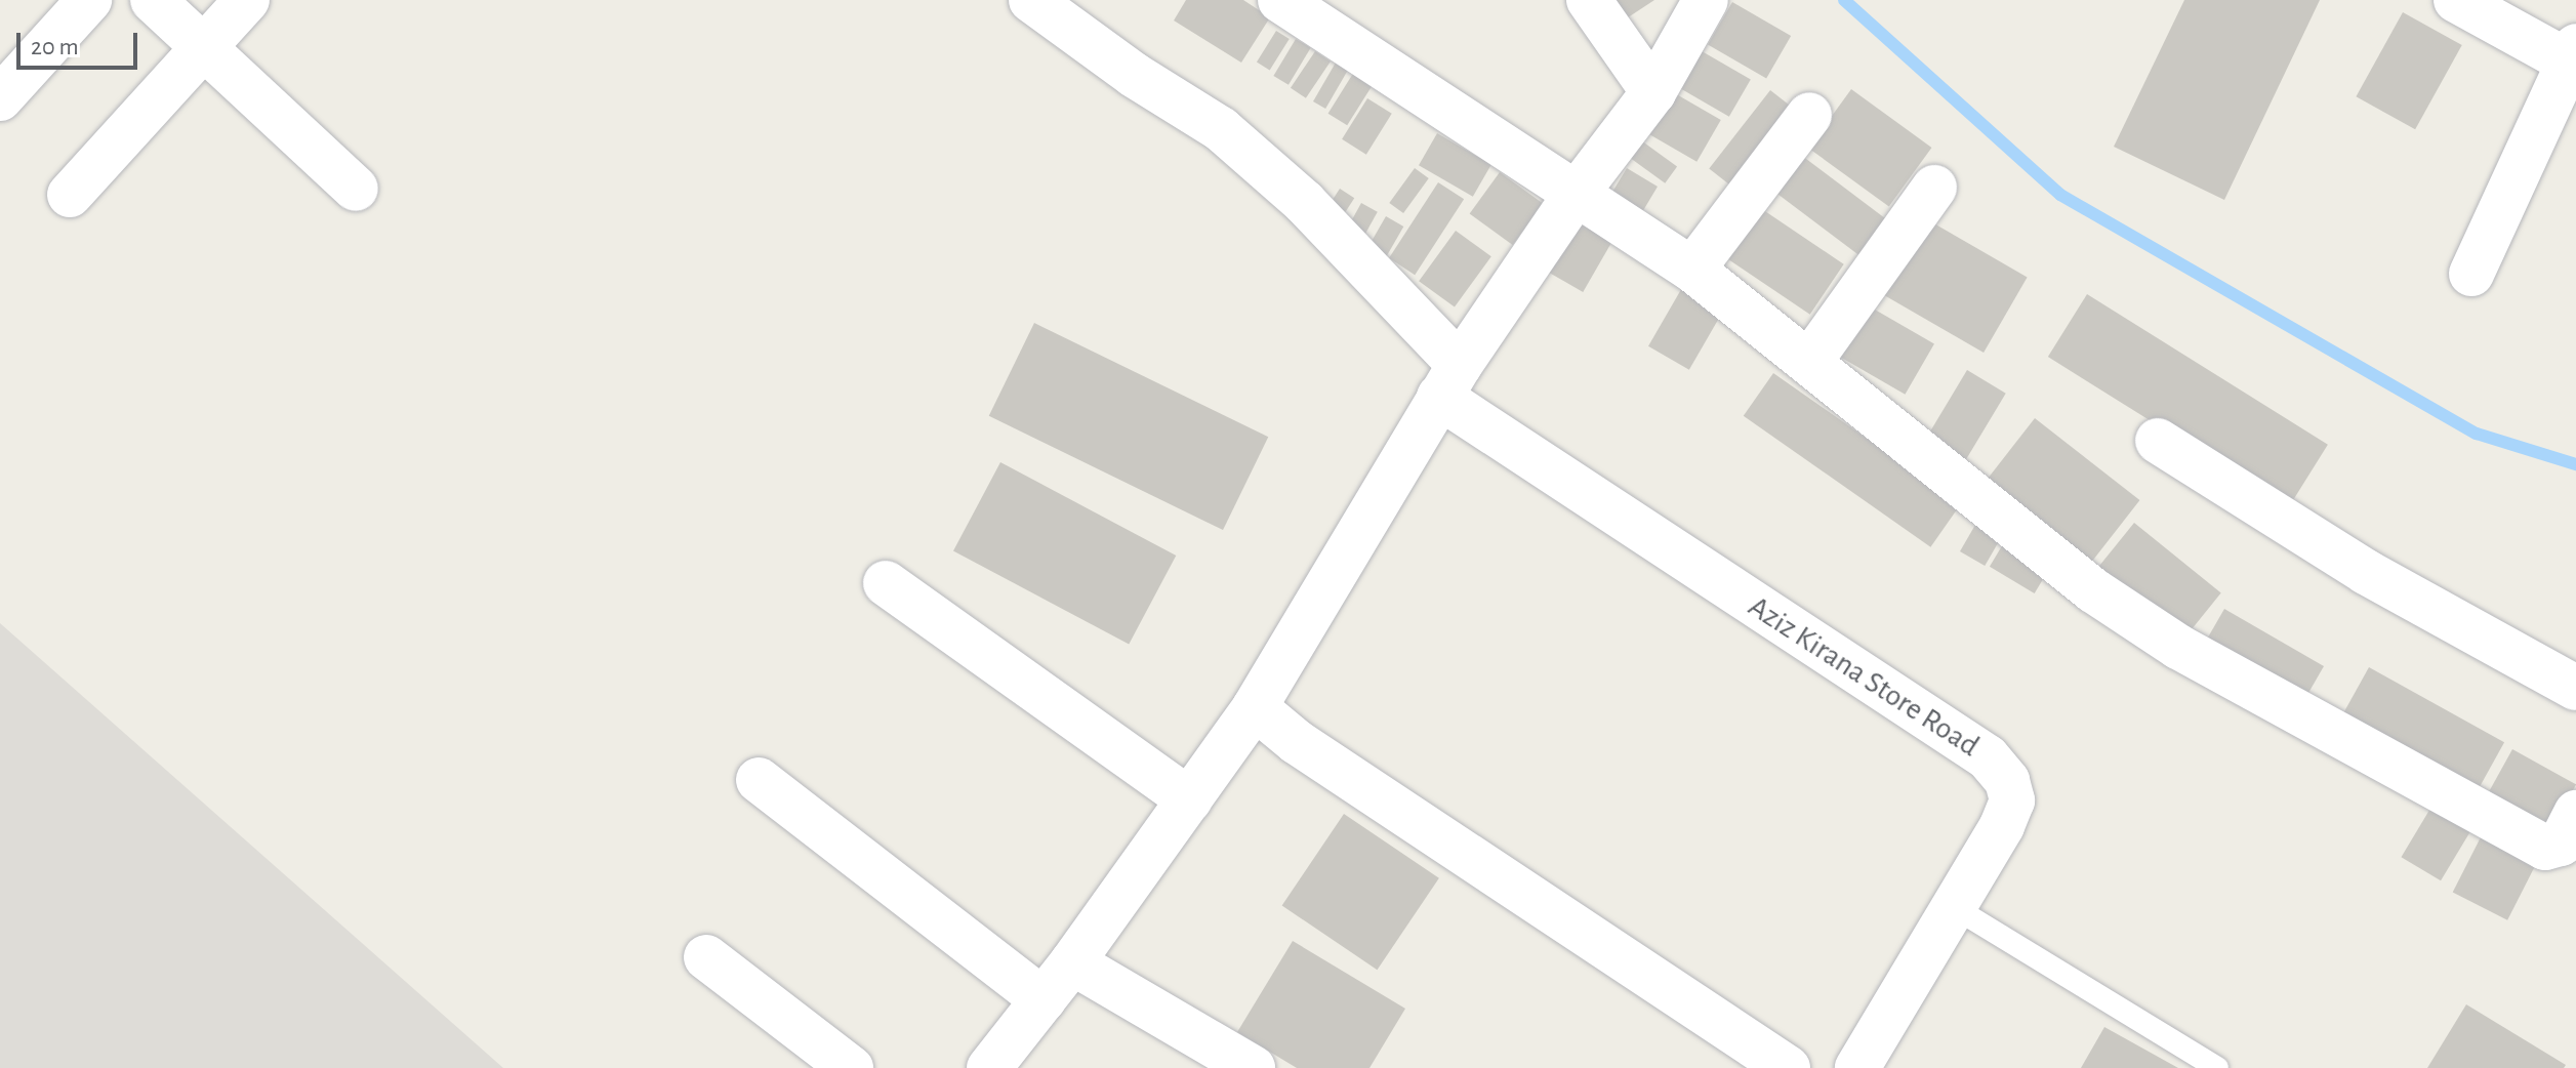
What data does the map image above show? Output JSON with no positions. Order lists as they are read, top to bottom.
{
  "streets": {
    "street": ["Aziz Kirana Store Road"]
  },
  "scale_bar": "20 m"
}
